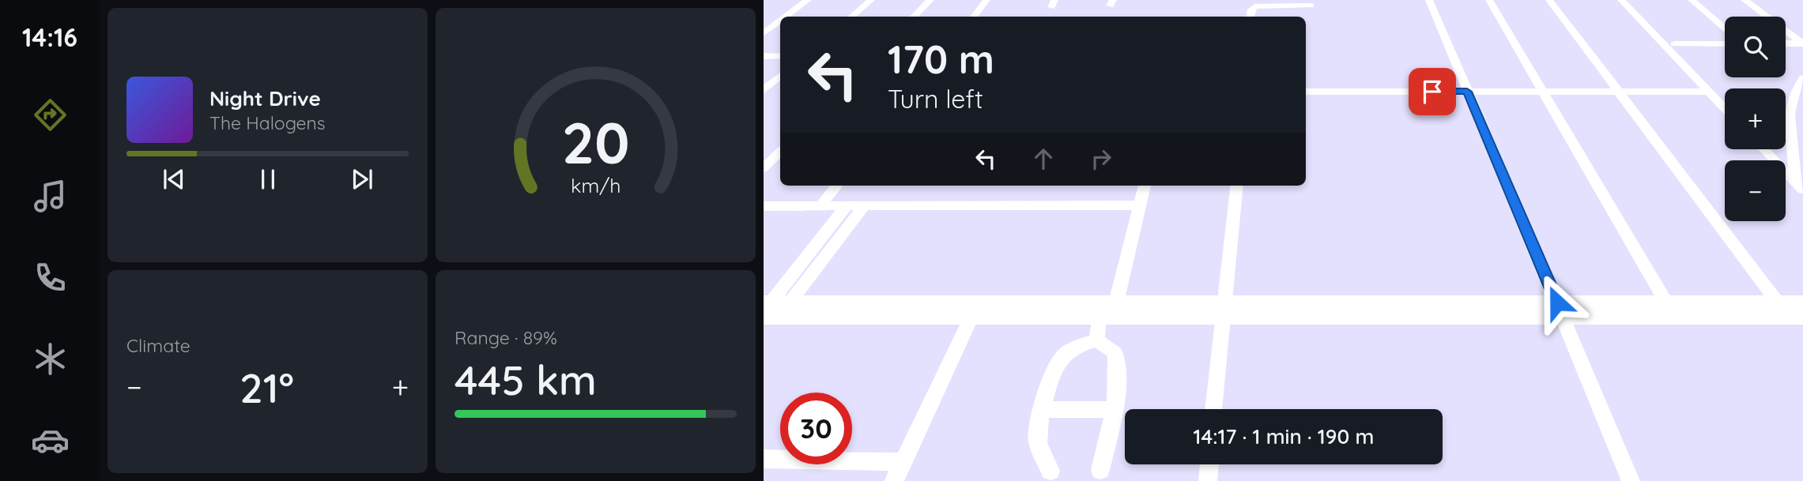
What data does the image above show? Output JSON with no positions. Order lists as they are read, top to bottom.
{
  "page": {
    "tabs": "14:16",
    "map_buttons": ["+", "−"],
    "turn": ["170 m", "Turn left"],
    "song": ["Night Drive", "The Halogens"],
    "tile": [
      "Climate",
      ["Range · 89%", "445 km"]
    ],
    "heat": ["−", "21°", "+"],
    "limit": "30",
    "trip": "14:17 · 1 min · 190 m",
    "gauge": ["20", "km/h"]
  }
}
